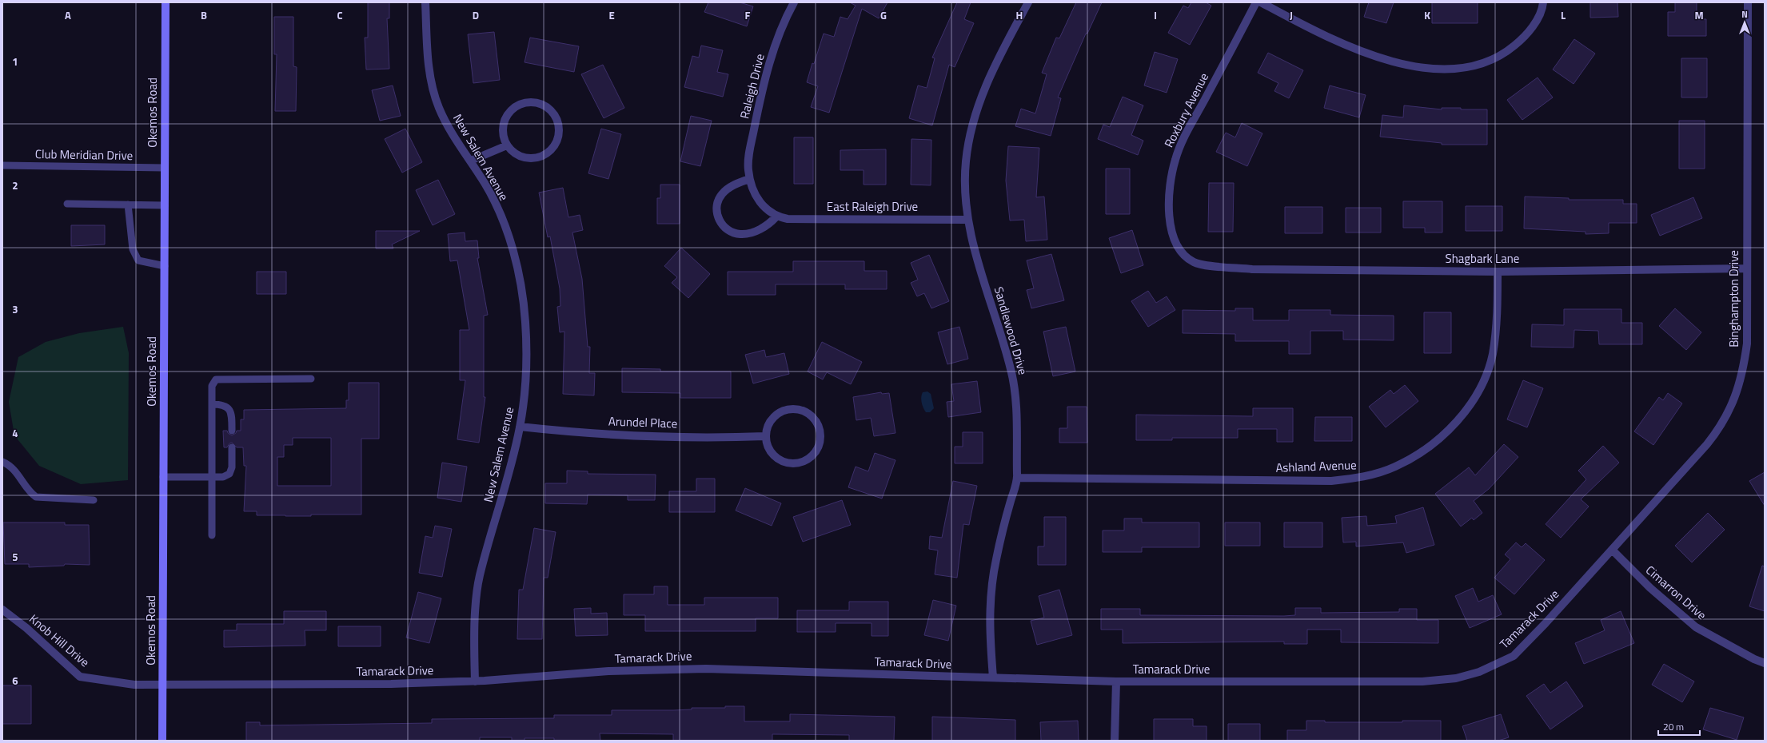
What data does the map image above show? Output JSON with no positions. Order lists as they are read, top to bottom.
{
  "streets": {
    "main road": ["Okemos Road"],
    "street": [
      "Raleigh Drive",
      "Roxbury Avenue",
      "New Salem Avenue",
      "East Raleigh Drive",
      "Shagbark Lane",
      "Binghampton Drive",
      "Sandlewood Drive",
      "Arundel Place",
      "Ashland Avenue",
      "Cimarron Drive",
      "Tamarack Drive",
      "Knob Hill Drive"
    ],
    "lane": ["Club Meridian Drive"]
  },
  "crossings": [
    ["Raleigh Drive", "East Raleigh Drive"],
    ["Roxbury Avenue", "Shagbark Lane"],
    ["Okemos Road", "Club Meridian Drive"],
    ["Okemos Road", "Tamarack Drive"],
    ["Okemos Road", "Knob Hill Drive"],
    ["New Salem Avenue", "Arundel Place"],
    ["New Salem Avenue", "Tamarack Drive"],
    ["East Raleigh Drive", "Sandlewood Drive"],
    ["Shagbark Lane", "Binghampton Drive"],
    ["Shagbark Lane", "Ashland Avenue"],
    ["Binghampton Drive", "Cimarron Drive"],
    ["Binghampton Drive", "Tamarack Drive"],
    ["Sandlewood Drive", "Ashland Avenue"],
    ["Sandlewood Drive", "Tamarack Drive"],
    ["Cimarron Drive", "Tamarack Drive"],
    ["Tamarack Drive", "Knob Hill Drive"]
  ],
  "scale_bar": "20 m",
  "north": "top",
  "grid": {
    "columns": [
      "A",
      "B",
      "C",
      "D",
      "E",
      "F",
      "G",
      "H",
      "I",
      "J",
      "K",
      "L",
      "M"
    ],
    "rows": [
      "1",
      "2",
      "3",
      "4",
      "5",
      "6"
    ]
  }
}
